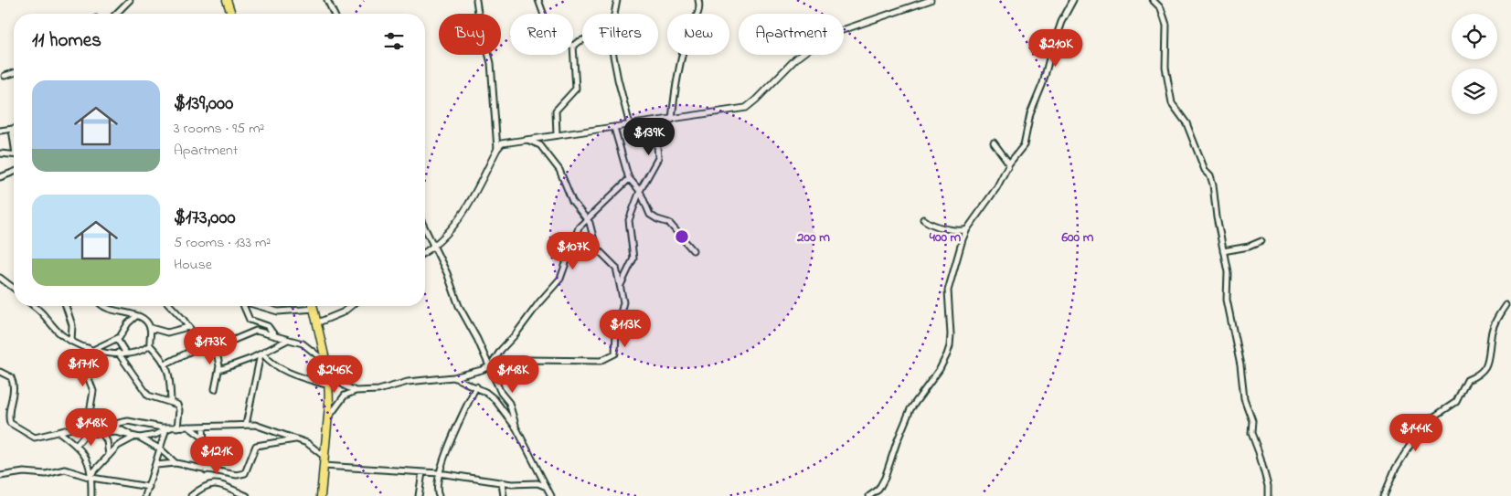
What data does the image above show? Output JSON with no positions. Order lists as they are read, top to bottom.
{
  "page": {
    "chip": [
      "Buy",
      "Rent",
      "Filters",
      "New",
      "Apartment"
    ],
    "heading": "11 homes",
    "price": [
      "$210K",
      "$139K",
      "$107K",
      "$113K",
      "$173K",
      "$171K",
      "$246K",
      "$148K",
      "$148K",
      "$144K",
      "$121K"
    ],
    "list": [
      {
        "name": "$139,000",
        "note": "3 rooms · 95 m² · Apartment"
      },
      {
        "name": "$173,000",
        "note": "5 rooms · 133 m² · House"
      }
    ]
  },
  "rings": ["200 m", "400 m", "600 m"]
}
